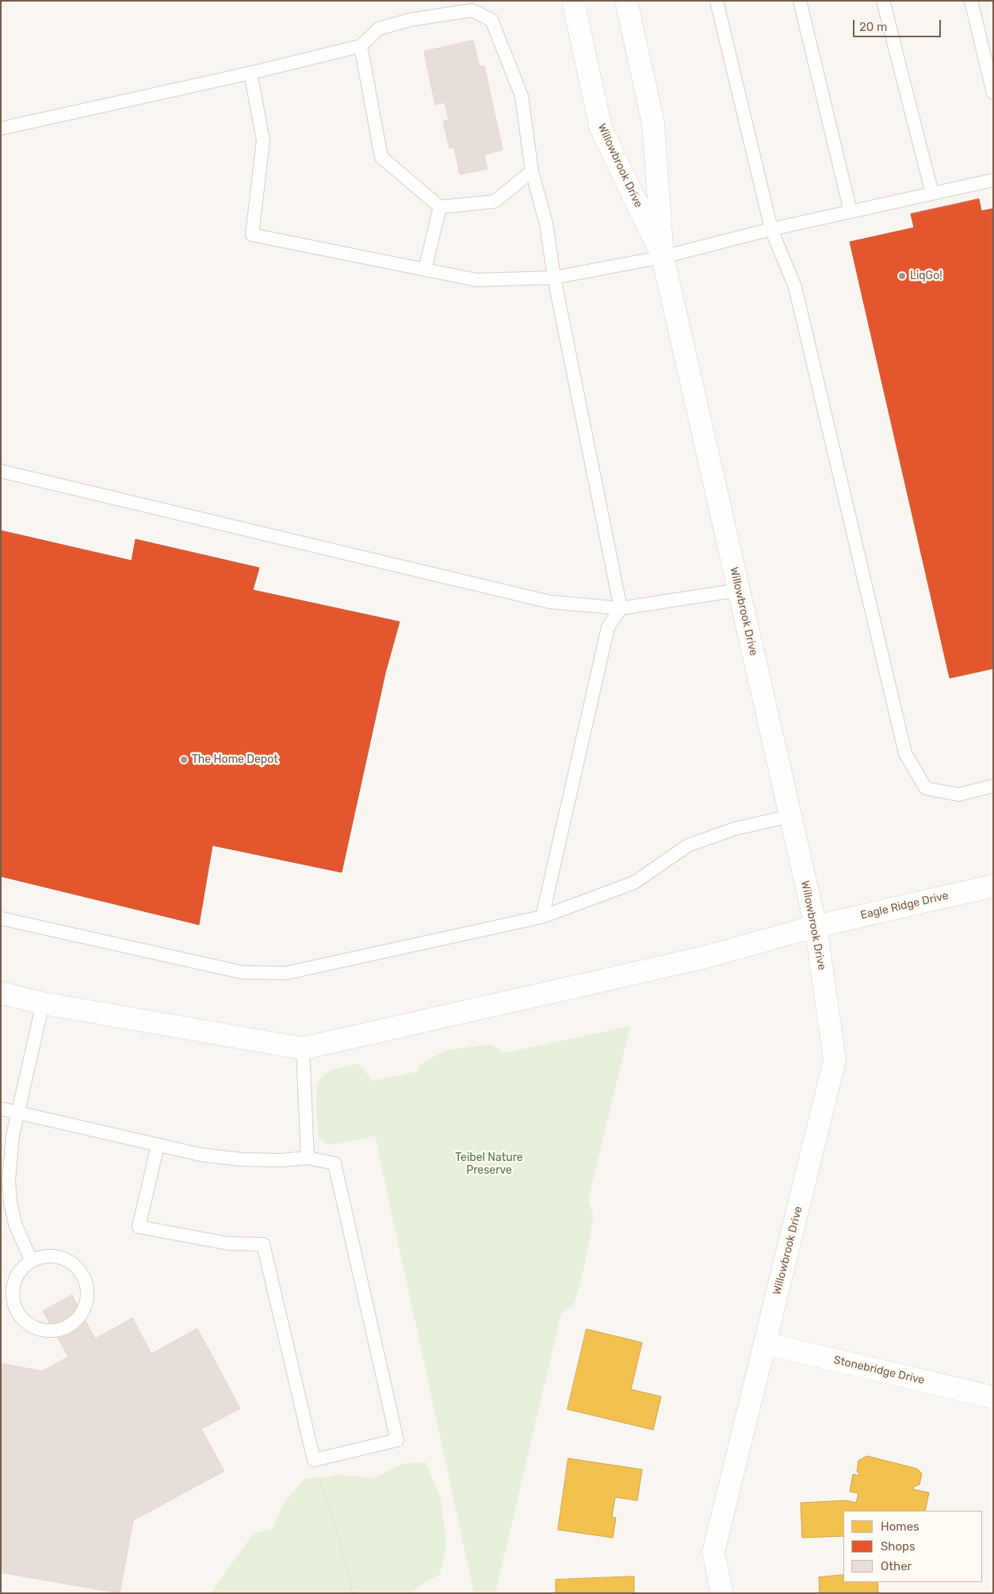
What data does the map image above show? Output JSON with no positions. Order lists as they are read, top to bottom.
{
  "streets": {
    "street": ["Willowbrook Drive", "Eagle Ridge Drive", "Stonebridge Drive"]
  },
  "crossings": [
    ["Willowbrook Drive", "Eagle Ridge Drive"],
    ["Willowbrook Drive", "Stonebridge Drive"]
  ],
  "parks": ["Teibel Nature Preserve"],
  "places": ["LiqGo!", "The Home Depot"],
  "legend": ["Homes", "Shops", "Other"],
  "scale_bar": "20 m"
}
